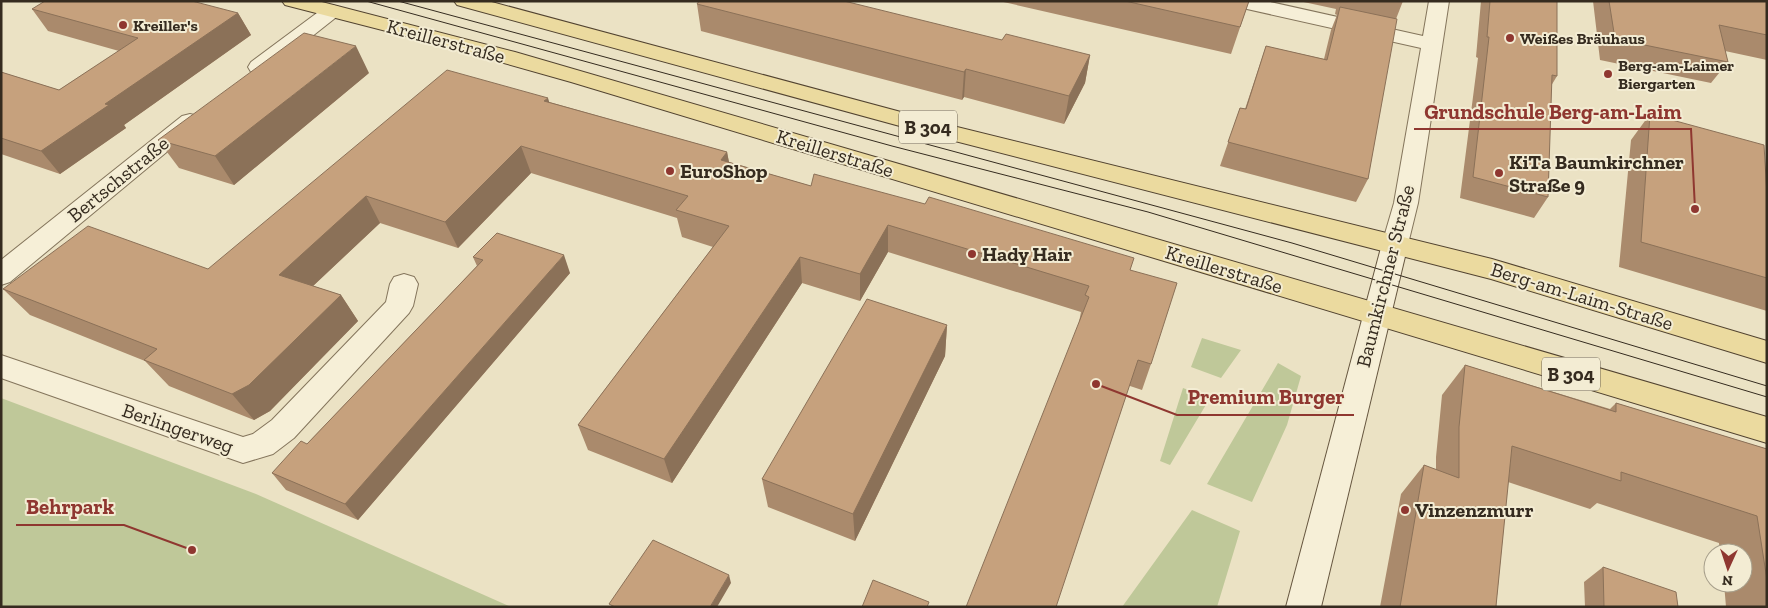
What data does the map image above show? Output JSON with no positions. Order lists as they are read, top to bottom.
{
  "streets": {
    "main road": ["Kreillerstraße", "B 304", "Berg-am-Laim-Straße"],
    "street": ["Bertschstraße", "Baumkirchner Straße", "Berlingerweg"]
  },
  "crossings": [
    ["Kreillerstraße", "B 304"],
    ["Kreillerstraße", "Baumkirchner Straße"],
    ["B 304", "Baumkirchner Straße"],
    ["B 304", "Berg-am-Laim-Straße"],
    ["Baumkirchner Straße", "Berg-am-Laim-Straße"]
  ],
  "places": [
    "Kreiller's",
    "Weißes Bräuhaus",
    "Berg-am-Laimer Biergarten",
    "EuroShop",
    "KiTa Baumkirchner Straße 9",
    "Grundschule Berg-am-Laim",
    "Hady Hair",
    "Premium Burger",
    "Vinzenzmurr",
    "Behrpark"
  ],
  "north": "bottom"
}
